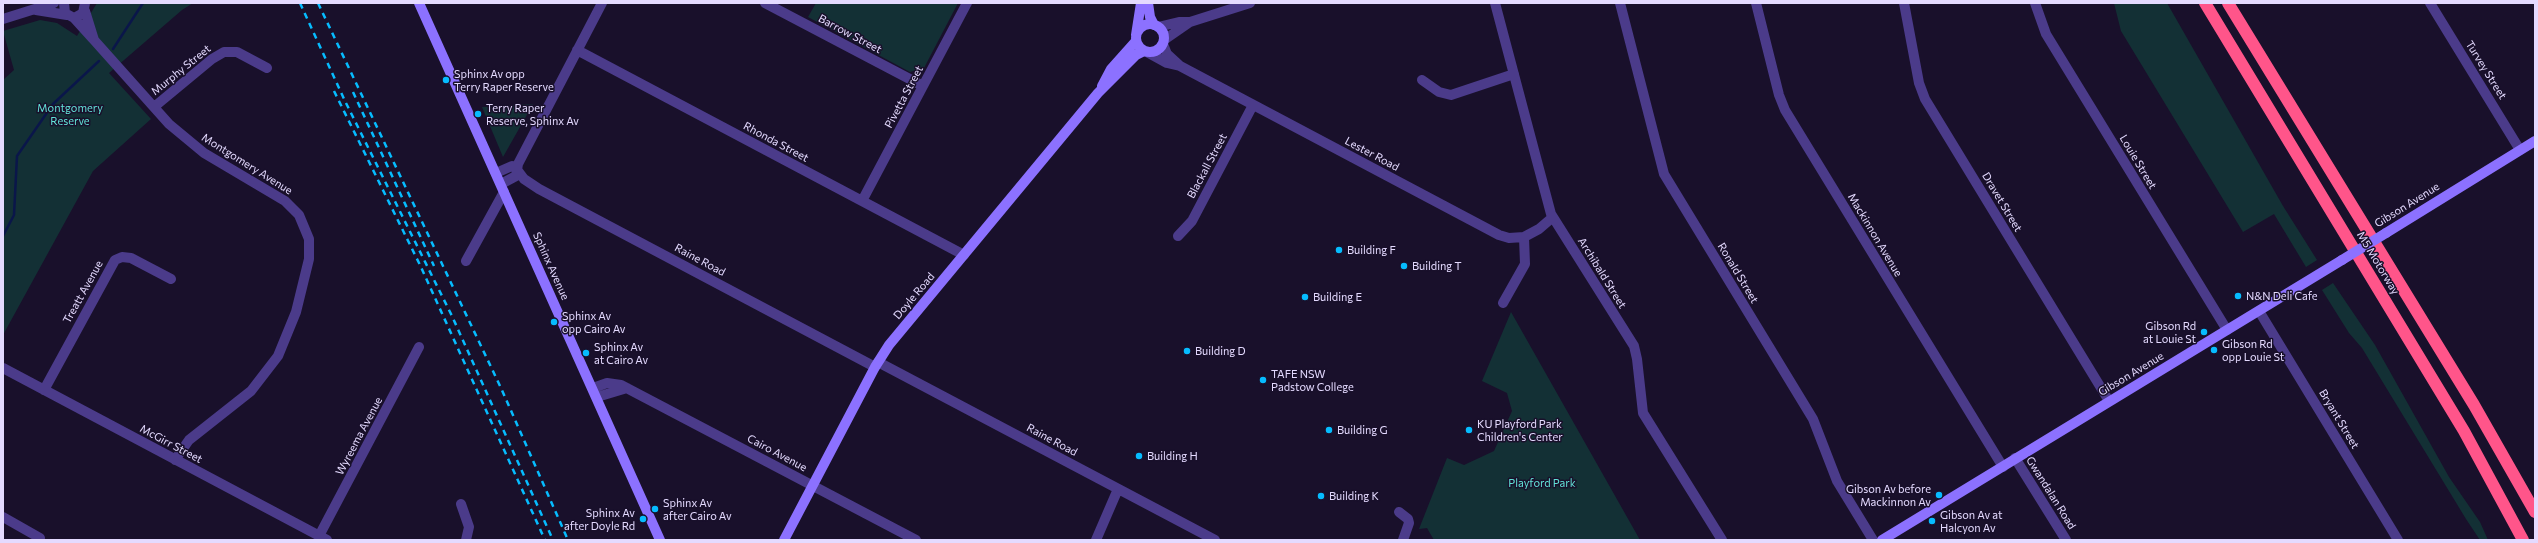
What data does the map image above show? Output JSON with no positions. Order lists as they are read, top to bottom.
{
  "streets": {
    "highway": ["M5 Motorway"],
    "street": [
      "Barrow Street",
      "Murphy Street",
      "Turvey Street",
      "Pivetta Street",
      "Rhonda Street",
      "Lester Road",
      "Louie Street",
      "Montgomery Avenue",
      "Blackall Street",
      "Dravet Street",
      "Gibson Avenue",
      "Mackinnon Avenue",
      "Raine Road",
      "Sphinx Avenue",
      "Archibald Street",
      "Ronald Street",
      "Treatt Avenue",
      "Doyle Road",
      "Bryant Street",
      "Wyreema Avenue",
      "McGirr Street",
      "Cairo Avenue",
      "Gwandalan Road"
    ]
  },
  "crossings": [
    ["Barrow Street", "Pivetta Street"],
    ["Murphy Street", "Montgomery Avenue"],
    ["Turvey Street", "Gibson Avenue"],
    ["Pivetta Street", "Rhonda Street"],
    ["Rhonda Street", "Doyle Road"],
    ["Lester Road", "Blackall Street"],
    ["Lester Road", "Doyle Road"],
    ["Louie Street", "Gibson Avenue"],
    ["Montgomery Avenue", "McGirr Street"],
    ["Dravet Street", "Gibson Avenue"],
    ["Gibson Avenue", "Mackinnon Avenue"],
    ["Gibson Avenue", "Bryant Street"],
    ["Gibson Avenue", "Gwandalan Road"],
    ["Raine Road", "Doyle Road"],
    ["Sphinx Avenue", "Cairo Avenue"],
    ["Treatt Avenue", "McGirr Street"],
    ["Doyle Road", "Cairo Avenue"],
    ["Wyreema Avenue", "McGirr Street"]
  ],
  "parks": ["Montgomery Reserve", "Playford Park"],
  "places": [
    "Sphinx Av opp Terry Raper Reserve",
    "Terry Raper Reserve, Sphinx Av",
    "Building F",
    "Building T",
    "N&N Deli Cafe",
    "Building E",
    "Sphinx Av opp Cairo Av",
    "Gibson Rd at Louie St",
    "Gibson Rd opp Louie St",
    "Building D",
    "Sphinx Av at Cairo Av",
    "TAFE NSW Padstow College",
    "Building G",
    "KU Playford Park Children's Center",
    "Building H",
    "Gibson Av before Mackinnon Av",
    "Building K",
    "Sphinx Av after Cairo Av",
    "Sphinx Av after Doyle Rd",
    "Gibson Av at Halcyon Av"
  ]
}
